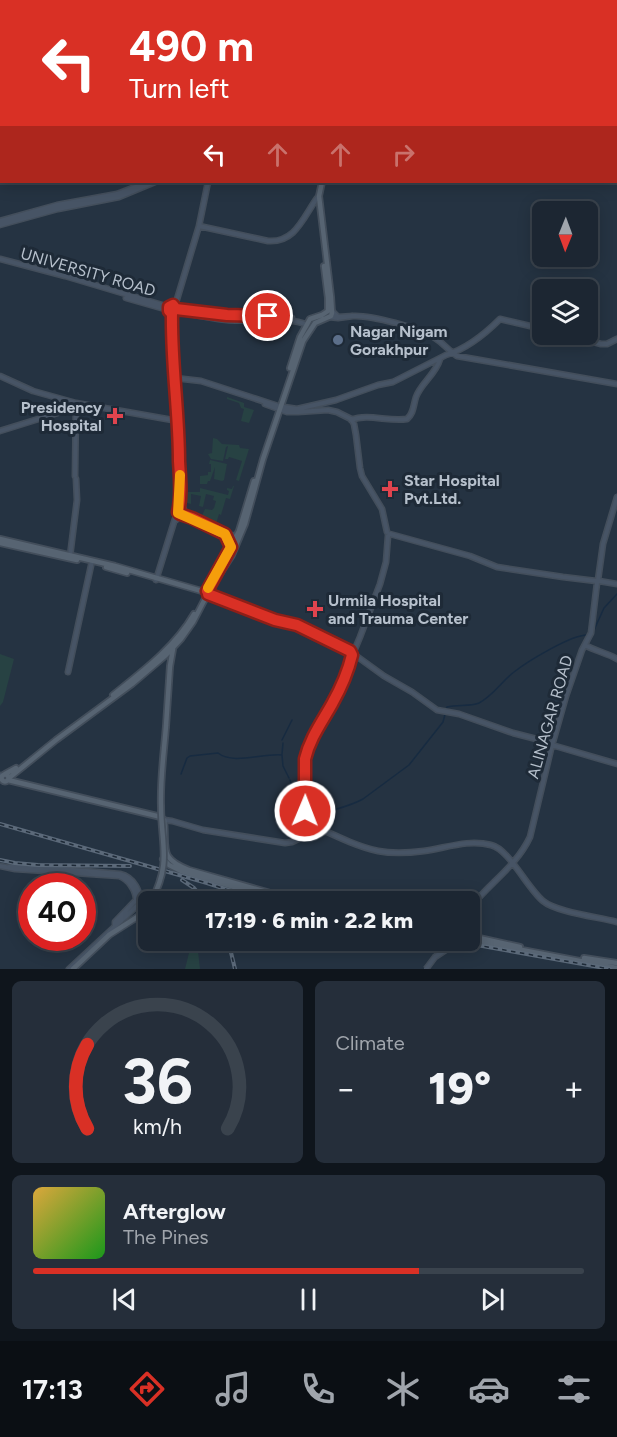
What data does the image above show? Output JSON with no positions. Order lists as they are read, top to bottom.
{
  "streets": {
    "main road": ["UNIVERSITY ROAD", "ALINAGAR ROAD"]
  },
  "places": {
    "other": ["Nagar Nigam Gorakhpur"],
    "health": ["Presidency Hospital", "Star Hospital Pvt.Ltd.", "Urmila Hospital and Trauma Center"]
  },
  "north": "bottom",
  "page": {
    "turn": ["490 m", "Turn left"],
    "limit": "40",
    "trip": "17:19 · 6 min · 2.2 km",
    "tile": "Climate",
    "heat": ["−", "19°", "+"],
    "song": ["Afterglow", "The Pines"],
    "tabs": "17:13",
    "gauge": ["36", "km/h"]
  }
}
